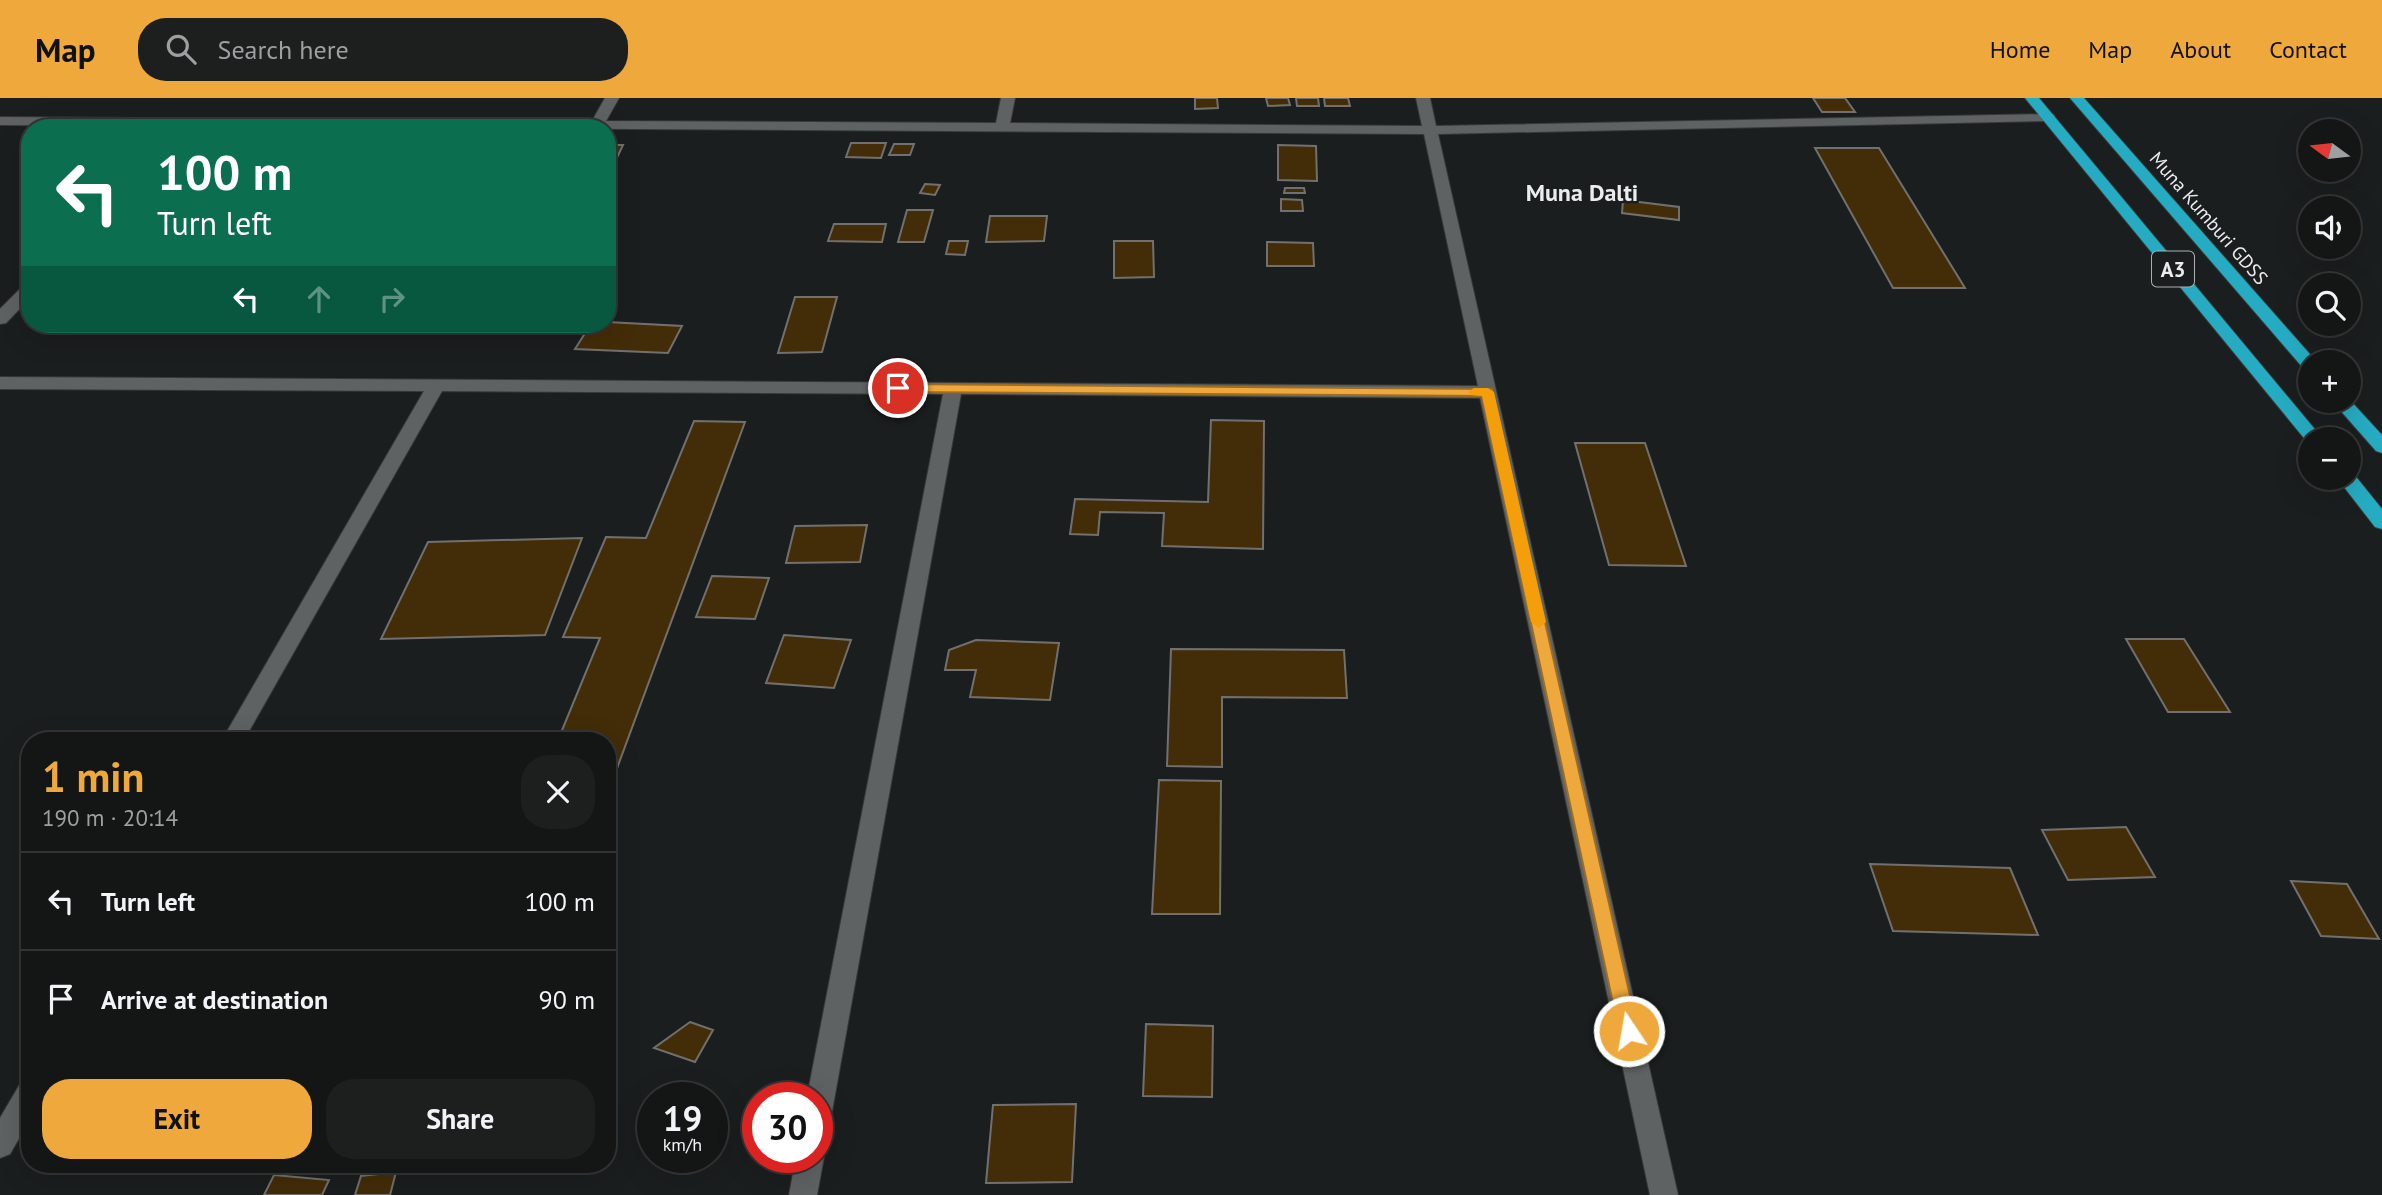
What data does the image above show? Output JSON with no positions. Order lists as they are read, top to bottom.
{
  "streets": {
    "highway": ["Muna Kumburi GDSS", "A3"]
  },
  "districts": ["Muna Dalti"],
  "north": "left",
  "page": {
    "header": "Map",
    "search": "Search here",
    "nav": [
      "Home",
      "Map",
      "About",
      "Contact"
    ],
    "map_buttons": ["+", "−"],
    "turn": ["100 m", "Turn left"],
    "heading": ["1 min", "190 m · 20:14"],
    "list": [
      {
        "name": "Turn left",
        "value": "100 m"
      },
      {
        "name": "Arrive at destination",
        "value": "90 m"
      }
    ],
    "buttons": ["Exit", "Share"],
    "speed": "19 km/h",
    "limit": "30"
  }
}
